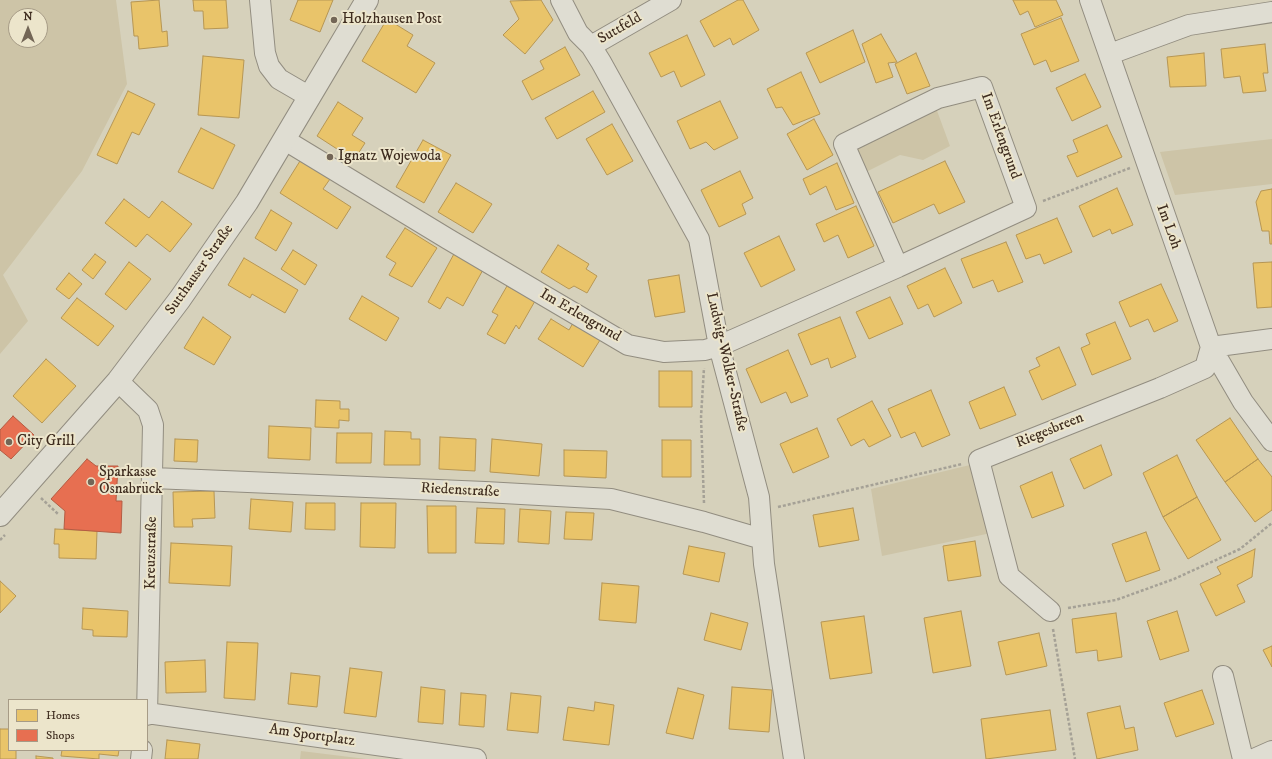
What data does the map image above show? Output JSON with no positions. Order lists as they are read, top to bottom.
{
  "streets": {
    "street": [
      "Suttfeld",
      "Im Erlengrund",
      "Im Loh",
      "Sutthauser Straße",
      "Ludwig-Wolker-Straße",
      "Riegesbreen",
      "Riedenstraße",
      "Kreuzstraße",
      "Am Sportplatz"
    ]
  },
  "crossings": [
    ["Suttfeld", "Ludwig-Wolker-Straße"],
    ["Im Erlengrund", "Sutthauser Straße"],
    ["Im Erlengrund", "Ludwig-Wolker-Straße"],
    ["Im Loh", "Riegesbreen"],
    ["Sutthauser Straße", "Kreuzstraße"],
    ["Ludwig-Wolker-Straße", "Riedenstraße"],
    ["Riedenstraße", "Kreuzstraße"]
  ],
  "places": [
    "Holzhausen Post",
    "Ignatz Wojewoda",
    "City Grill",
    "Sparkasse Osnabrück"
  ],
  "legend": ["Homes", "Shops"],
  "north": "top"
}
